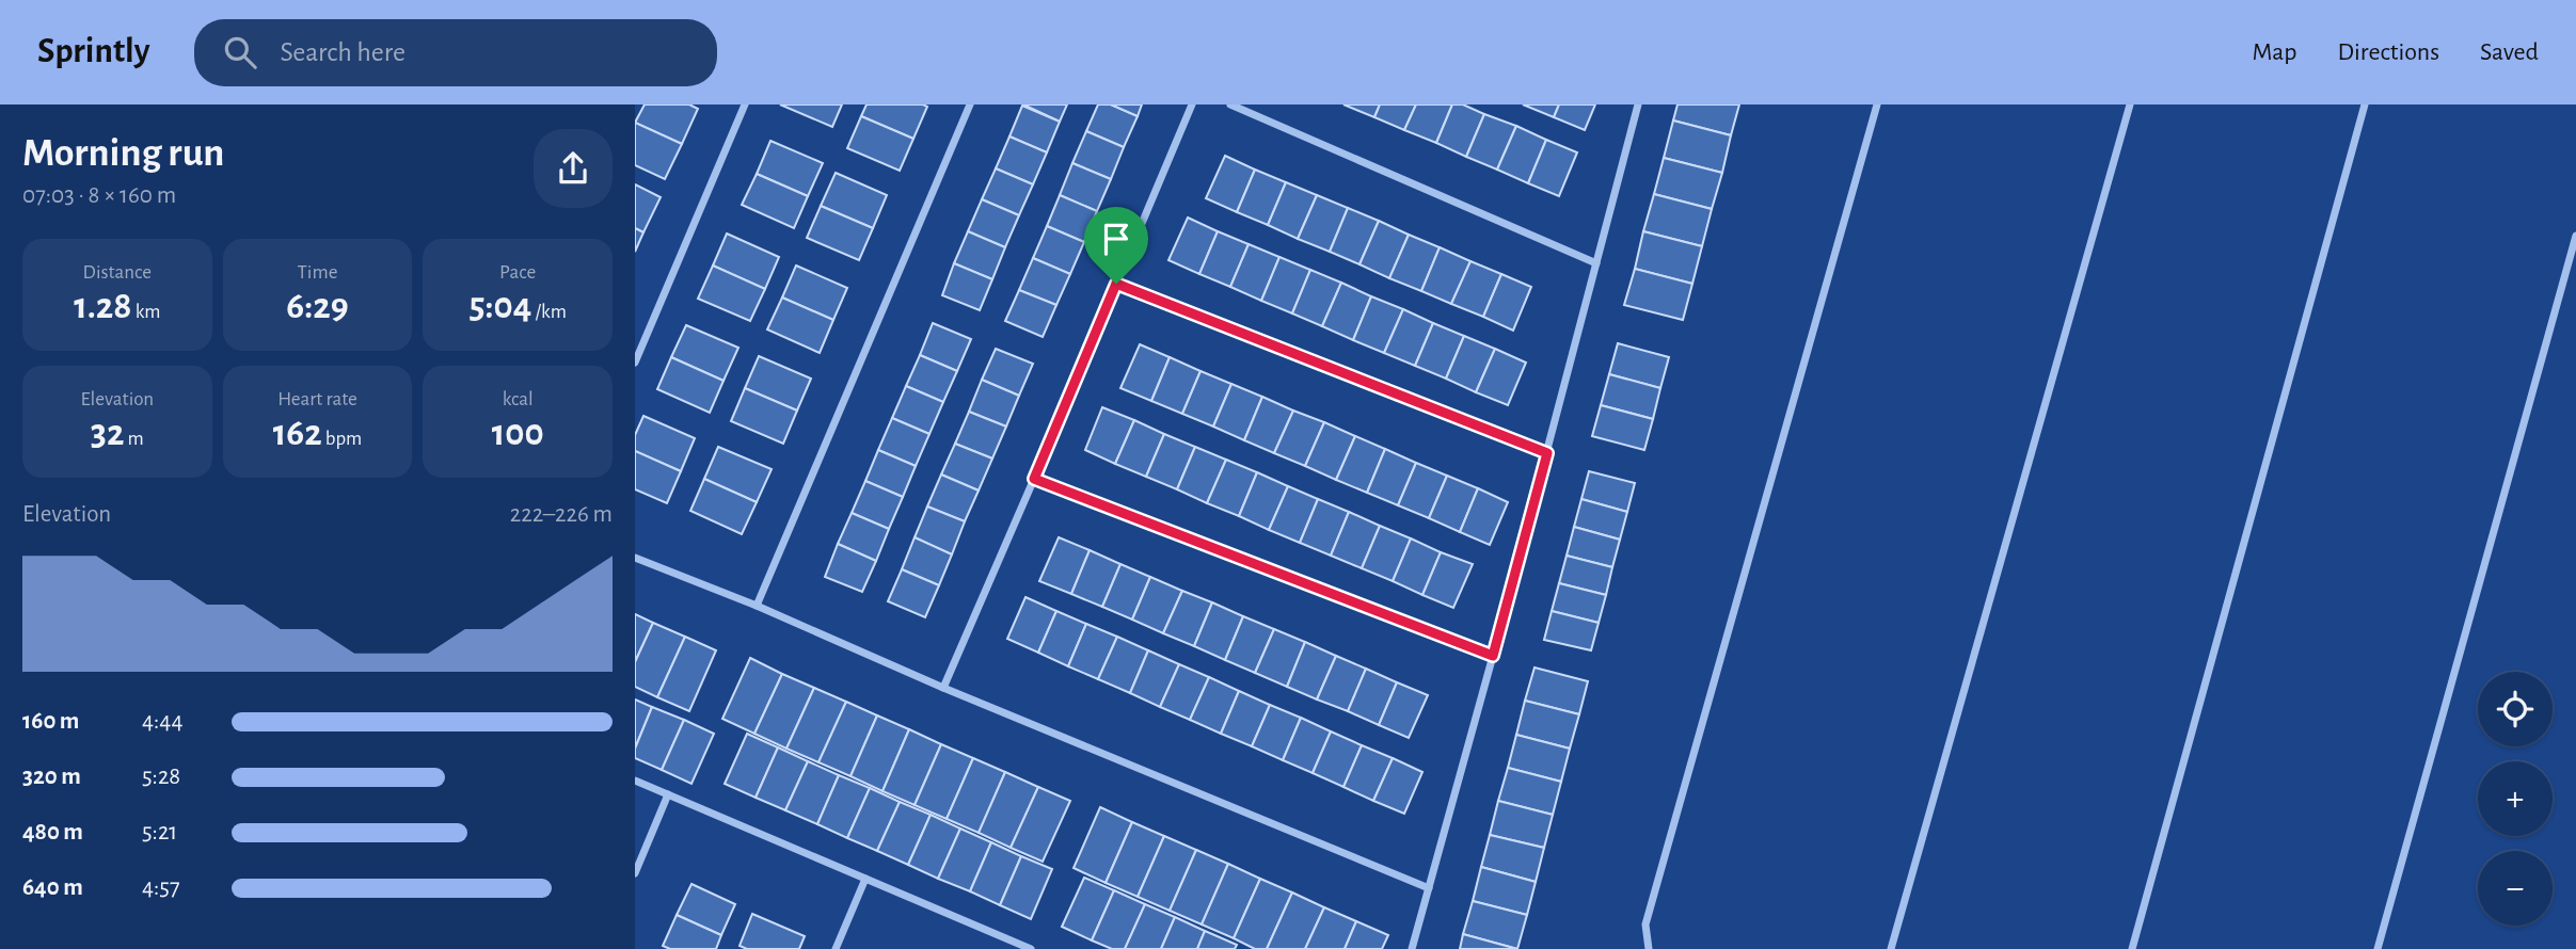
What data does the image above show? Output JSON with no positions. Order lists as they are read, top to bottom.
{
  "page": {
    "header": "Sprintly",
    "search": "Search here",
    "nav": ["Map", "Directions", "Saved"],
    "heading": ["Morning run", "07:03 · 8 × 160 m"],
    "stats": [
      ["Distance", "1.28 km"],
      ["Time", "6:29"],
      ["Pace", "5:04 /km"],
      ["Elevation", "32 m"],
      ["Heart rate", "162 bpm"],
      ["kcal", "100"]
    ],
    "chart": ["Elevation", "222–226 m"],
    "map_buttons": ["+", "−"],
    "list": [
      {
        "name": "160 m",
        "note": "4:44"
      },
      {
        "name": "320 m",
        "note": "5:28"
      },
      {
        "name": "480 m",
        "note": "5:21"
      },
      {
        "name": "640 m",
        "note": "4:57"
      }
    ]
  }
}
